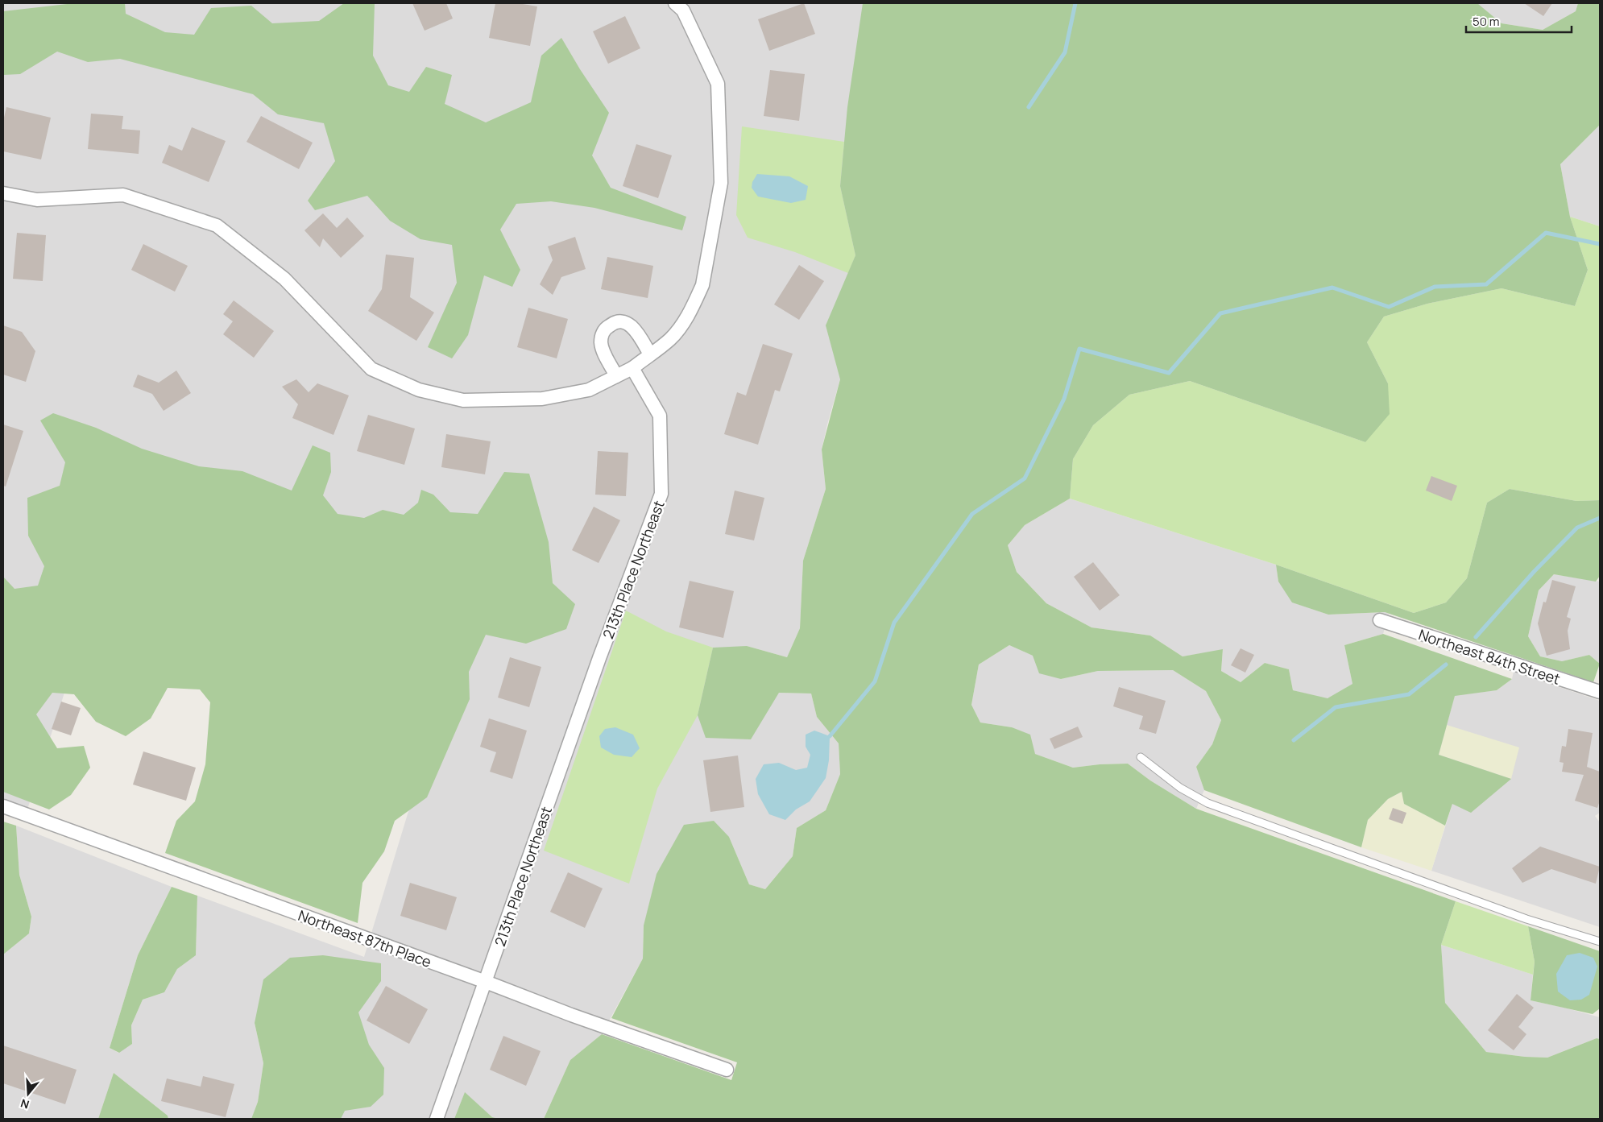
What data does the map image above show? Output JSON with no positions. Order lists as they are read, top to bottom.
{
  "streets": {
    "street": ["213th Place Northeast", "Northeast 84th Street", "Northeast 87th Place"]
  },
  "crossings": [
    ["213th Place Northeast", "Northeast 87th Place"]
  ],
  "scale_bar": "50 m",
  "north": "bottom"
}
